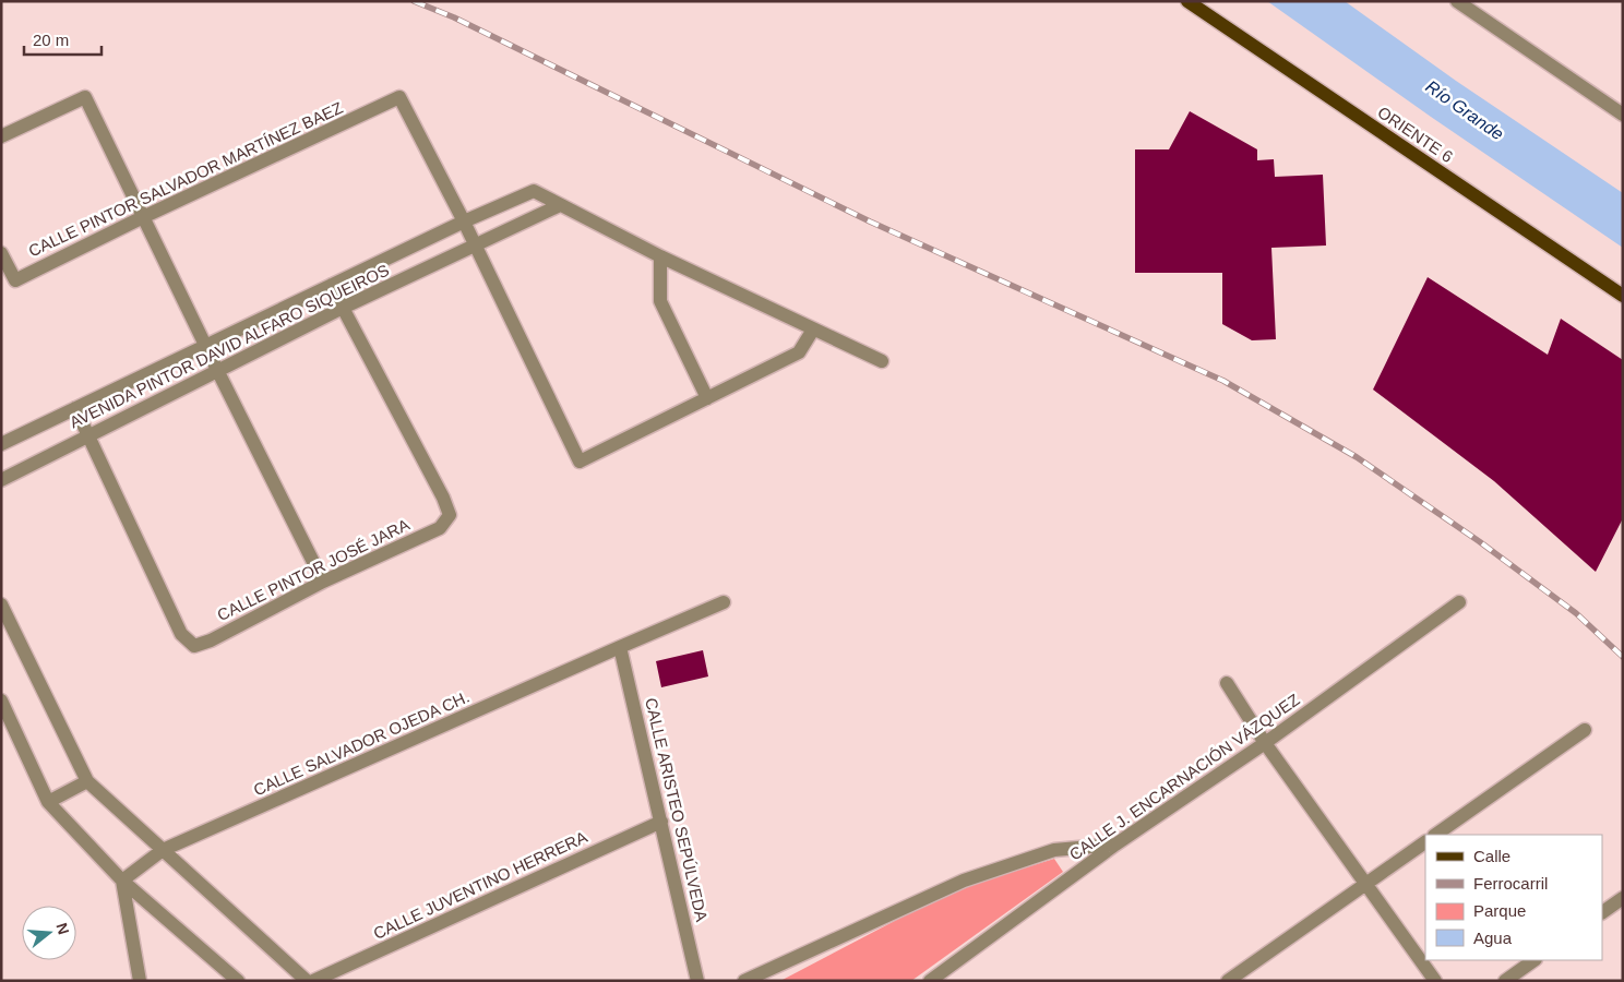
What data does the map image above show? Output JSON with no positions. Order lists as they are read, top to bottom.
{
  "streets": {
    "main road": ["ORIENTE 6"],
    "street": [
      "CALLE PINTOR SALVADOR MARTÍNEZ BAEZ",
      "AVENIDA PINTOR DAVID ALFARO SIQUEIROS",
      "CALLE PINTOR JOSÉ JARA",
      "CALLE SALVADOR OJEDA CH.",
      "CALLE J. ENCARNACIÓN VÁZQUEZ",
      "CALLE ARISTEO SEPÚLVEDA",
      "CALLE JUVENTINO HERRERA"
    ]
  },
  "crossings": [
    ["CALLE PINTOR SALVADOR MARTÍNEZ BAEZ", "AVENIDA PINTOR DAVID ALFARO SIQUEIROS"],
    ["AVENIDA PINTOR DAVID ALFARO SIQUEIROS", "CALLE PINTOR JOSÉ JARA"],
    ["CALLE SALVADOR OJEDA CH.", "CALLE ARISTEO SEPÚLVEDA"],
    ["CALLE ARISTEO SEPÚLVEDA", "CALLE JUVENTINO HERRERA"]
  ],
  "water": ["Río Grande"],
  "legend": [
    "Calle",
    "Ferrocarril",
    "Parque",
    "Agua"
  ],
  "scale_bar": "20 m",
  "north": "right"
}
